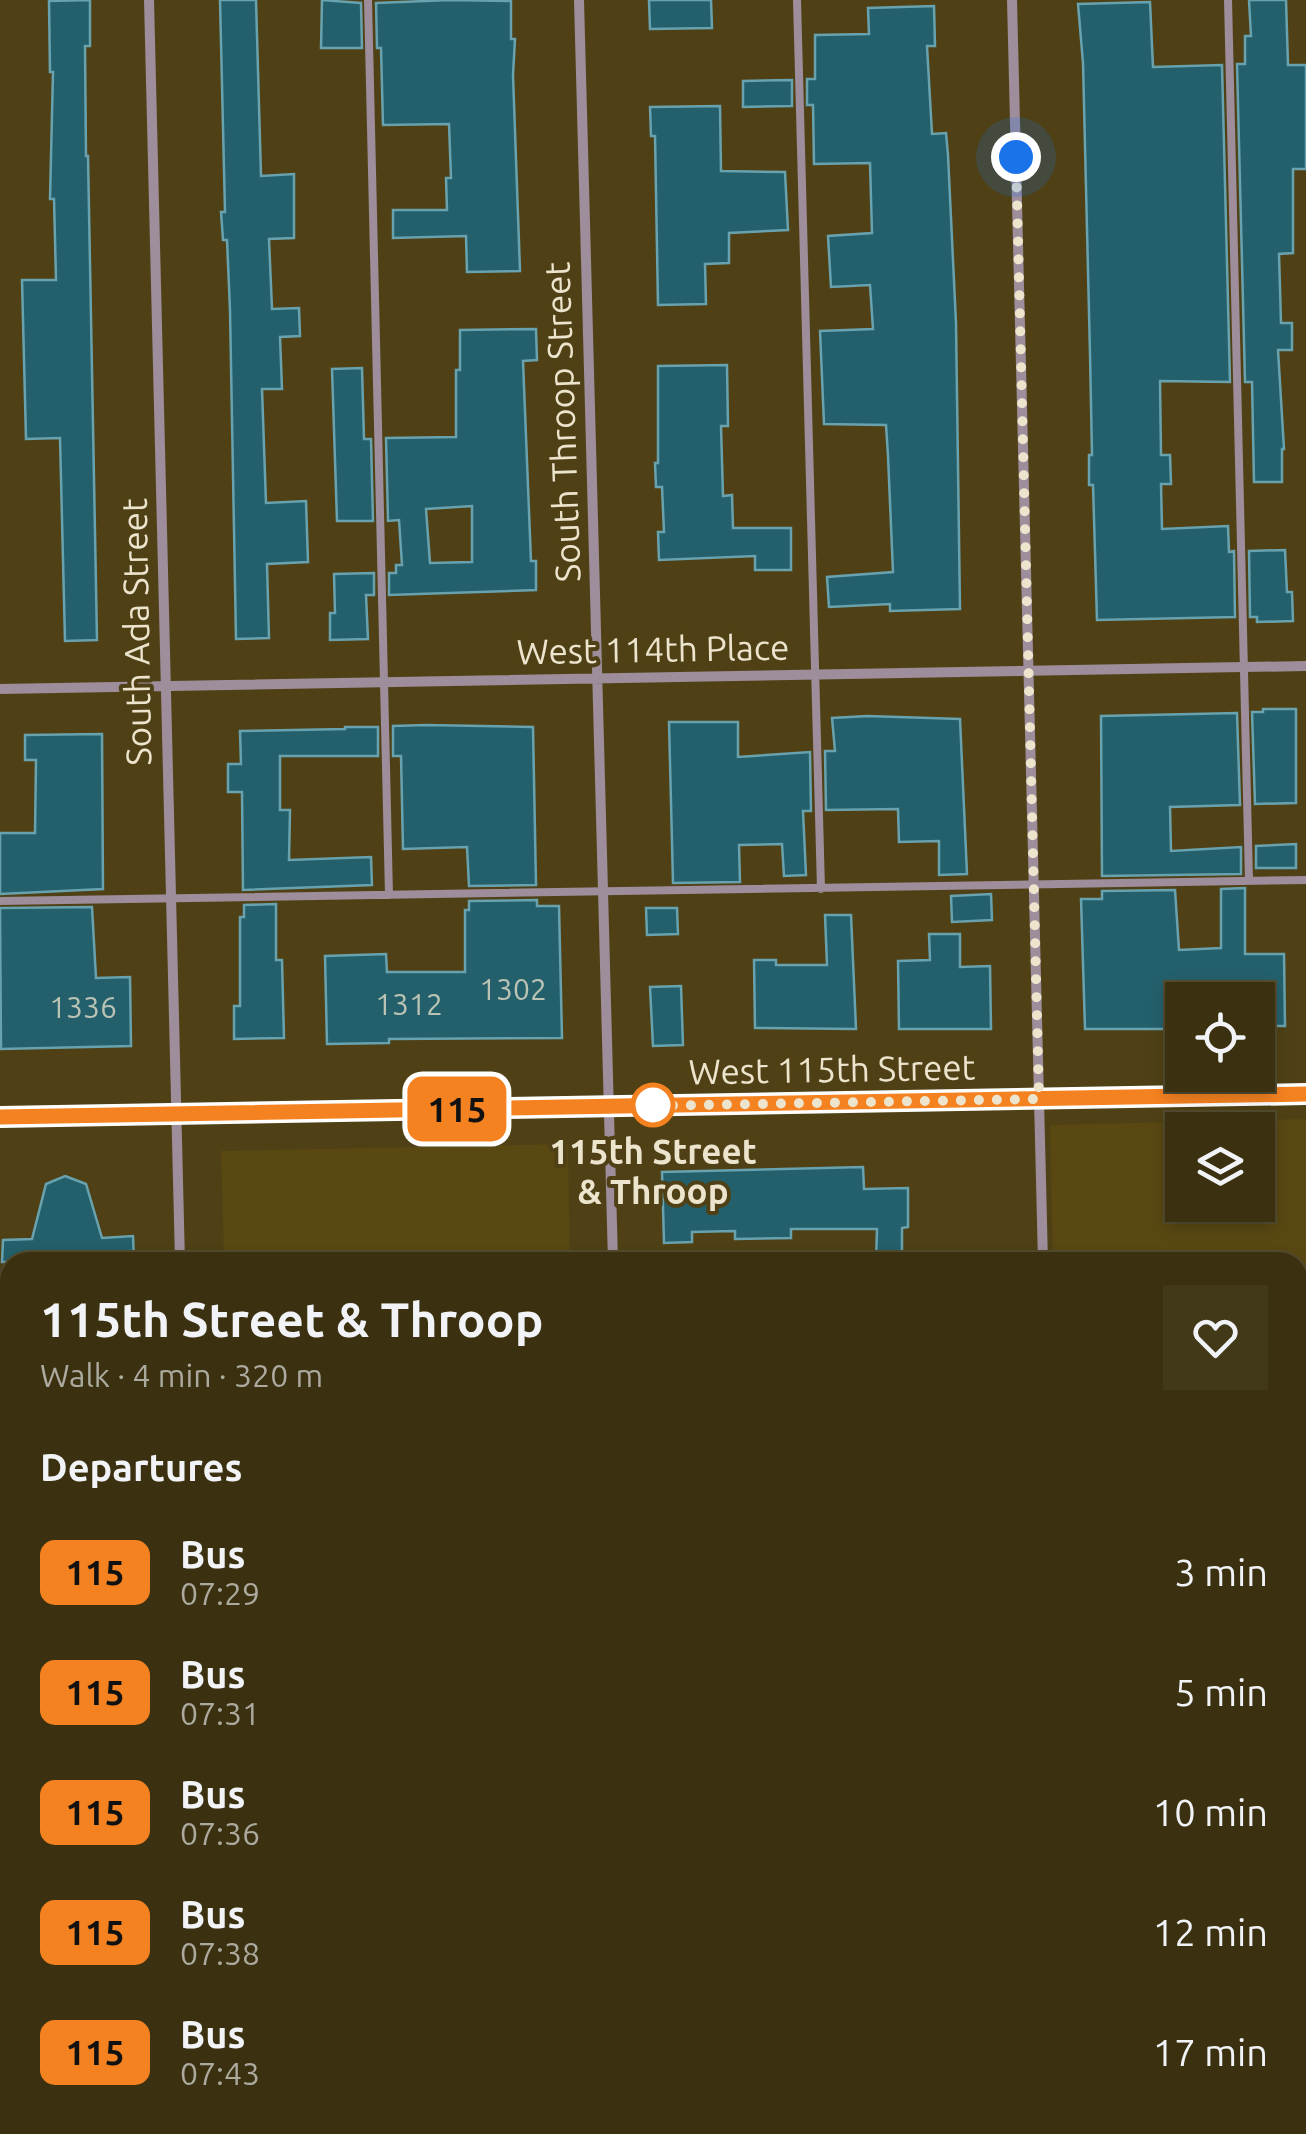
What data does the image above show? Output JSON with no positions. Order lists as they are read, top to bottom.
{
  "streets": {
    "street": [
      "South Throop Street",
      "South Ada Street",
      "West 114th Place",
      "West 115th Street"
    ]
  },
  "crossings": [
    ["South Throop Street", "West 114th Place"],
    ["South Throop Street", "West 115th Street"],
    ["South Ada Street", "West 114th Place"],
    ["South Ada Street", "West 115th Street"]
  ],
  "places": ["115th Street & Throop"],
  "lines": ["bus line 115"],
  "house_numbers": ["1302", "1312", "1336"],
  "page": {
    "on_map": "115",
    "heading": [
      ["115th Street & Throop", "Walk · 4 min · 320 m"],
      "Departures"
    ],
    "list": [
      {
        "mark": "115",
        "name": "Bus",
        "note": "07:29",
        "value": "3 min"
      },
      {
        "mark": "115",
        "name": "Bus",
        "note": "07:31",
        "value": "5 min"
      },
      {
        "mark": "115",
        "name": "Bus",
        "note": "07:36",
        "value": "10 min"
      },
      {
        "mark": "115",
        "name": "Bus",
        "note": "07:38",
        "value": "12 min"
      },
      {
        "mark": "115",
        "name": "Bus",
        "note": "07:43",
        "value": "17 min"
      }
    ]
  }
}
